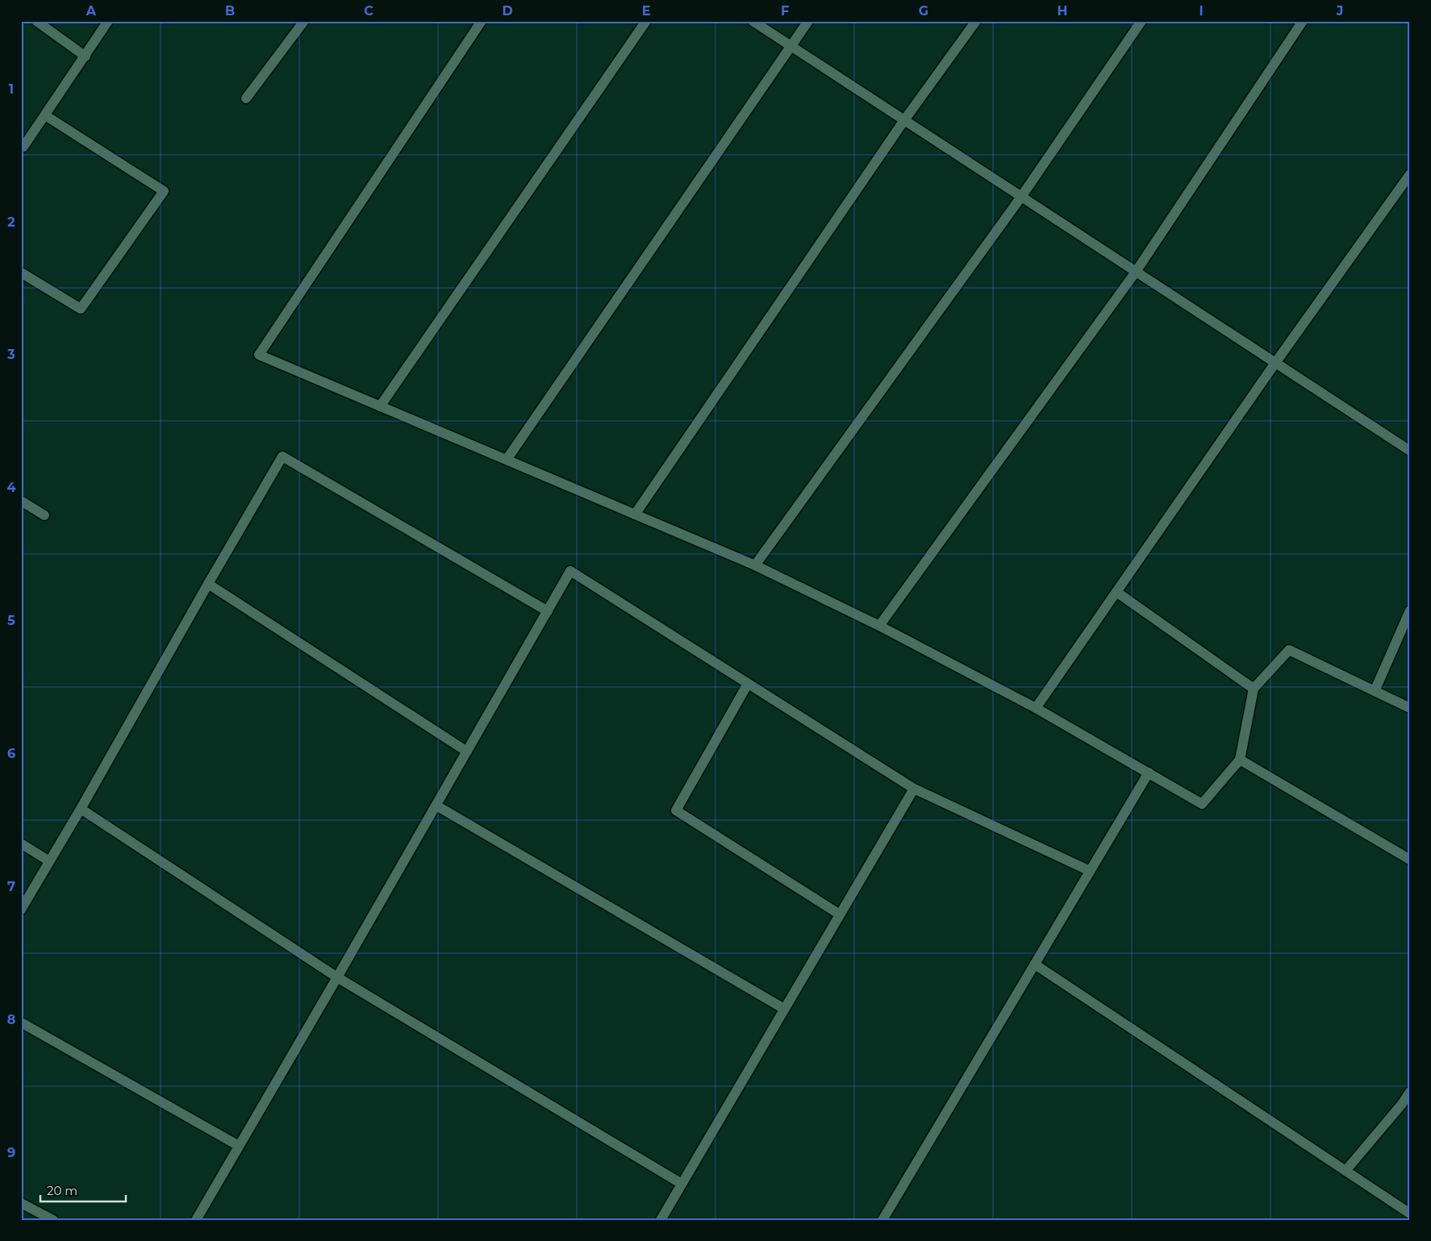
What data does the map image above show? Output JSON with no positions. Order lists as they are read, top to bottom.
{
  "scale_bar": "20 m",
  "grid": {
    "columns": [
      "A",
      "B",
      "C",
      "D",
      "E",
      "F",
      "G",
      "H",
      "I",
      "J"
    ],
    "rows": [
      "1",
      "2",
      "3",
      "4",
      "5",
      "6",
      "7",
      "8",
      "9"
    ]
  }
}
